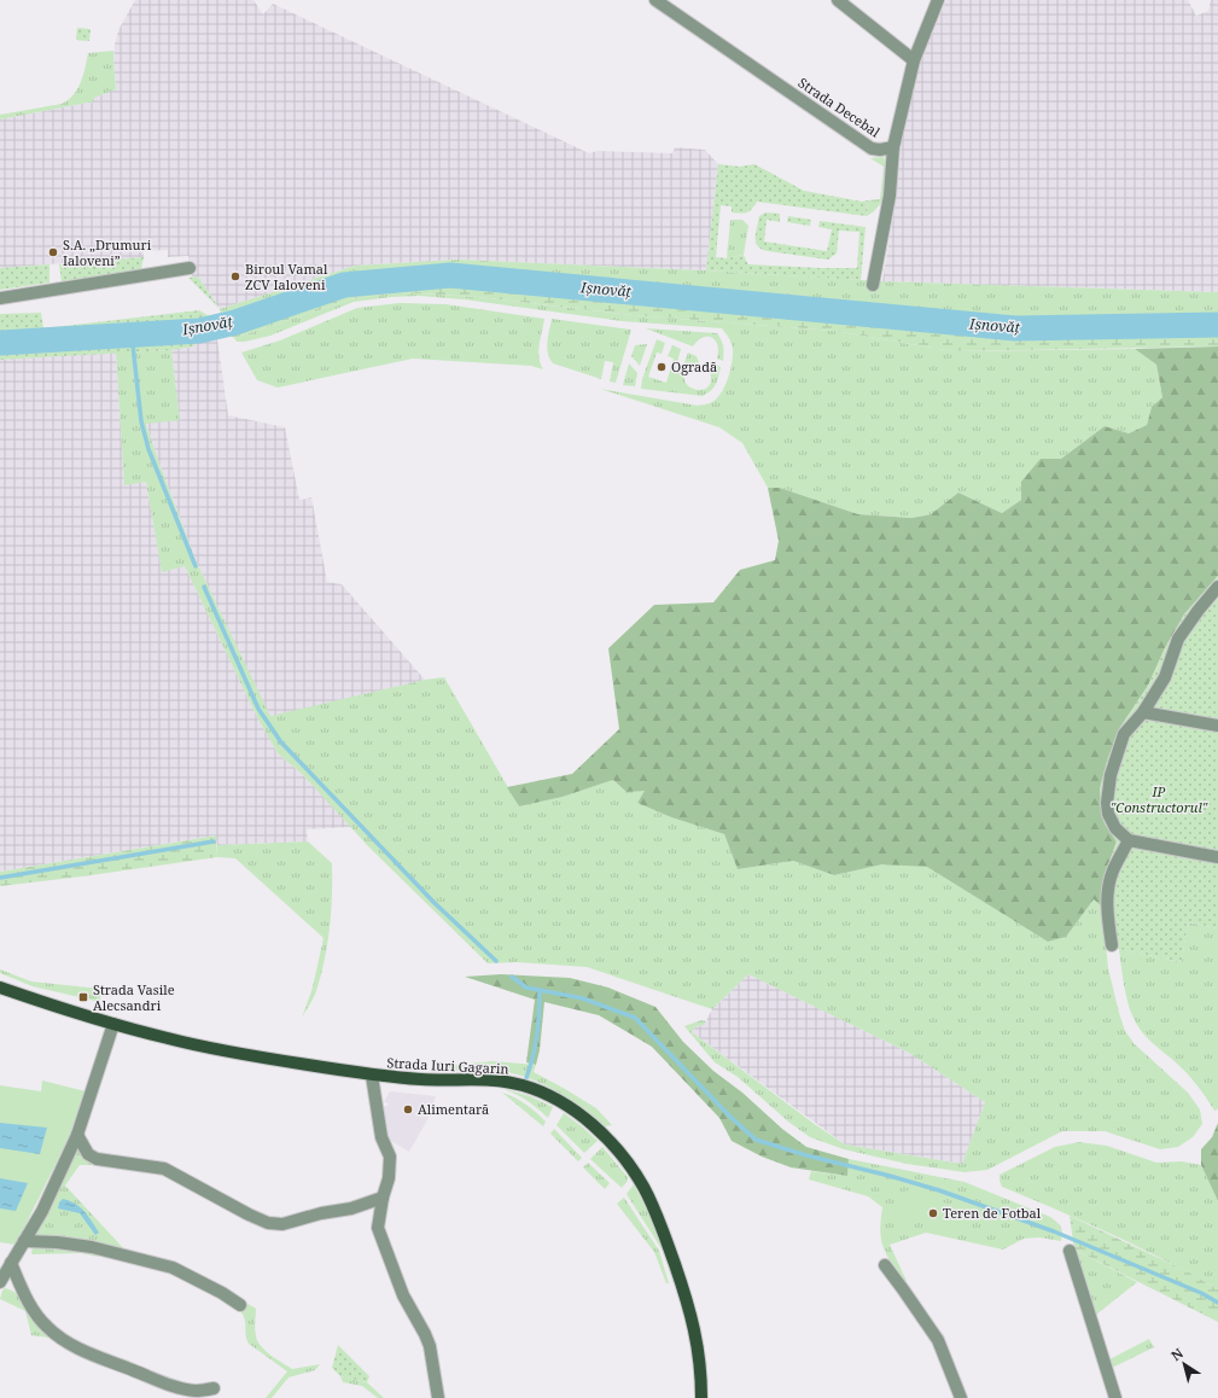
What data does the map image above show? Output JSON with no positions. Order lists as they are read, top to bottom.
{
  "streets": {
    "main road": ["Strada Iuri Gagarin"],
    "street": ["Strada Decebal"]
  },
  "water": ["Ișnovăț"],
  "parks": ["IP \"Constructorul\""],
  "places": {
    "other": [
      "S.A. „Drumuri Ialoveni”",
      "Biroul Vamal ZCV Ialoveni",
      "Ogradă",
      "Alimentară",
      "Teren de Fotbal"
    ],
    "transit": ["Strada Vasile Alecsandri"]
  },
  "north": "top left"
}
